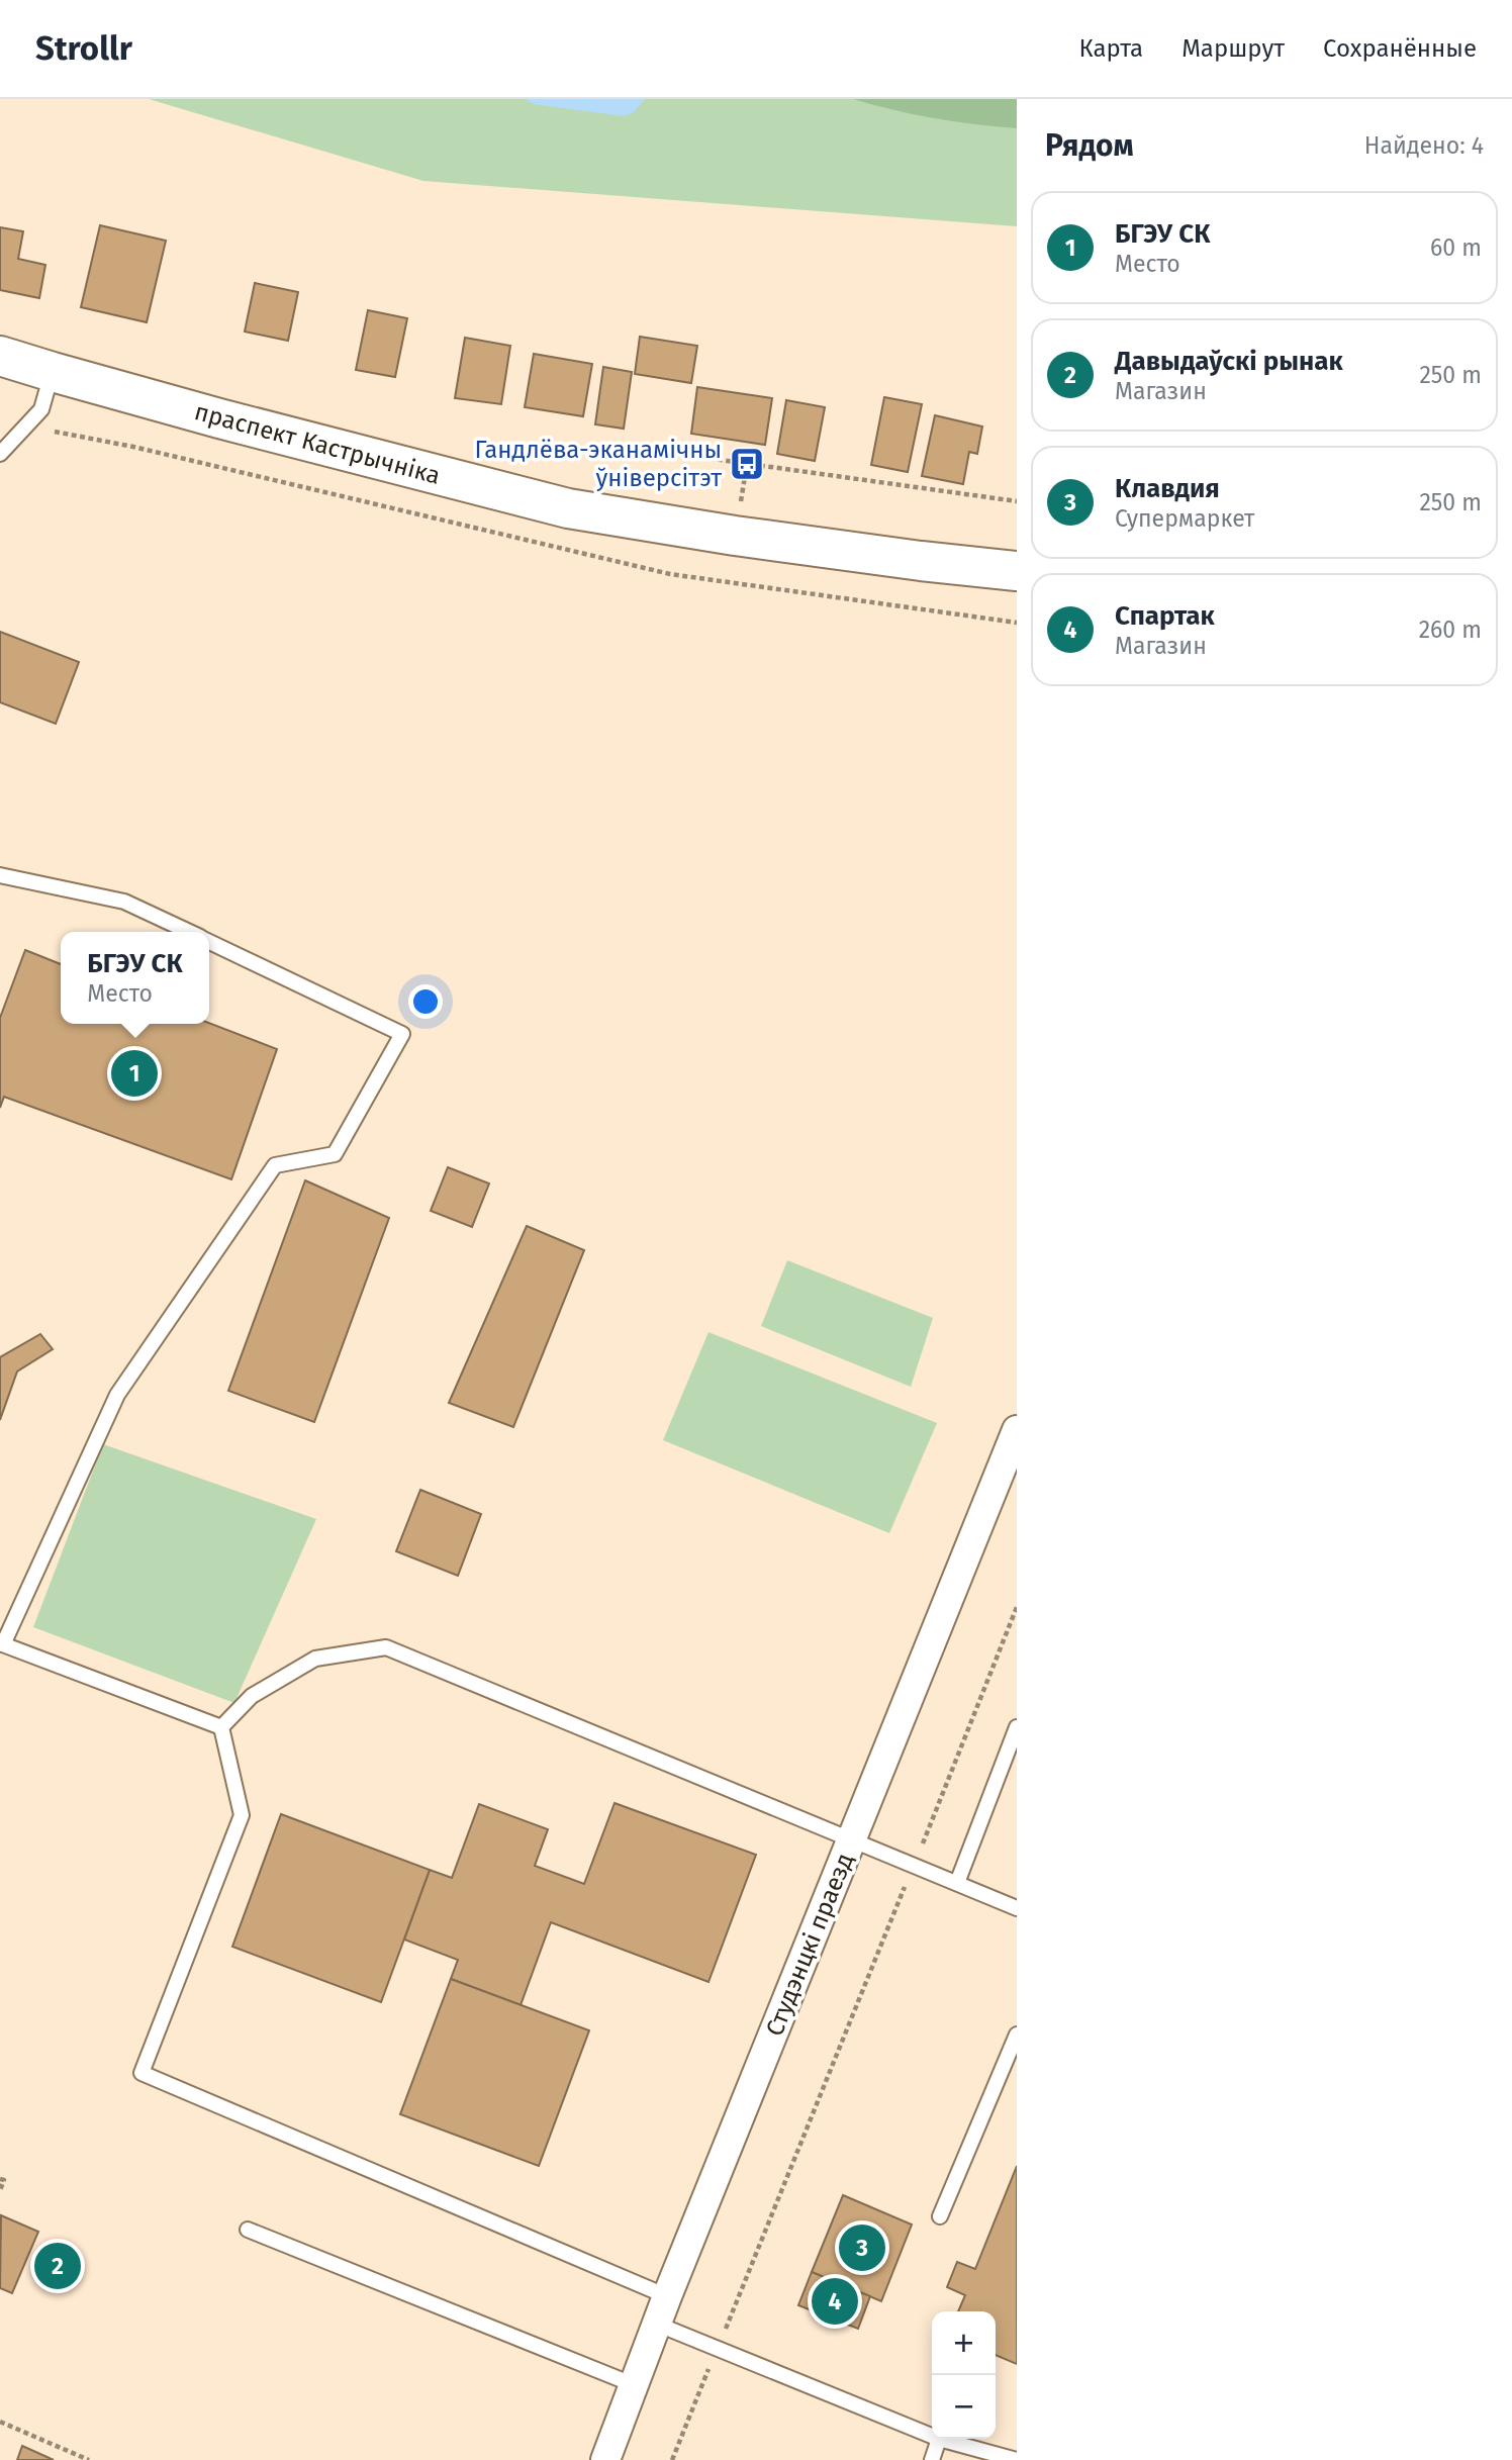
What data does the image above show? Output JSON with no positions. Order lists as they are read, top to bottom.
{
  "streets": {
    "main road": ["праспект Кастрычніка"],
    "street": ["Студэнцкі праезд"]
  },
  "places": {
    "bus stop": ["Гандлёва-эканамічны ўніверсітэт"]
  },
  "page": {
    "header": "Strollr",
    "nav": ["Карта", "Маршрут", "Сохранённые"],
    "heading": ["Рядом", "Найдено: 4"],
    "list": [
      {
        "mark": "1",
        "name": "БГЭУ СК",
        "note": "Место",
        "value": "60 m"
      },
      {
        "mark": "2",
        "name": "Давыдаўскі рынак",
        "note": "Магазин",
        "value": "250 m"
      },
      {
        "mark": "3",
        "name": "Клавдия",
        "note": "Супермаркет",
        "value": "250 m"
      },
      {
        "mark": "4",
        "name": "Спартак",
        "note": "Магазин",
        "value": "260 m"
      }
    ],
    "popup": ["БГЭУ СК", "Место"],
    "pins": [
      "1",
      "3",
      "2",
      "4"
    ],
    "map_buttons": ["+", "−"]
  }
}
